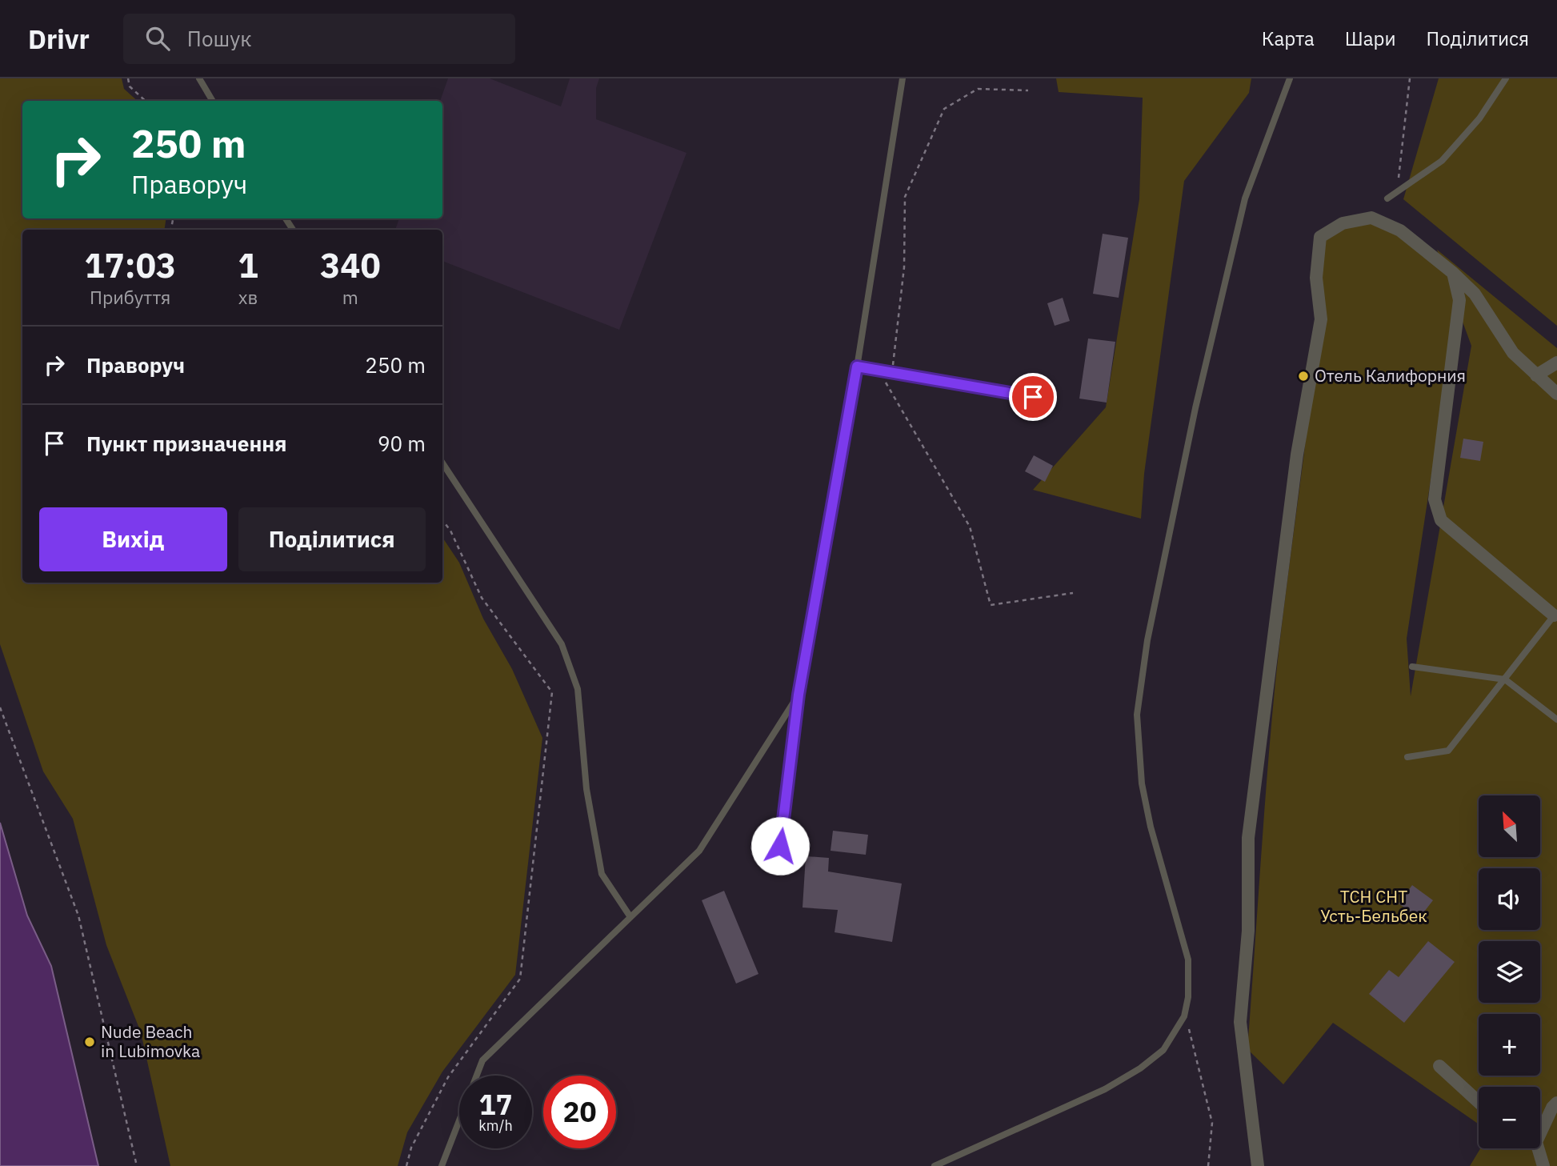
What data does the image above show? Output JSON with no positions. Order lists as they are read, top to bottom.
{
  "parks": ["ТСН СНТ Усть-Бельбек"],
  "places": ["Отель Калифорния", "Nude Beach in Lubimovka"],
  "north": "top left",
  "page": {
    "header": "Drivr",
    "search": "Пошук",
    "nav": ["Карта", "Шари", "Поділитися"],
    "turn": ["250 m", "Праворуч"],
    "eta": [
      "17:03",
      "Прибуття",
      "1",
      "хв",
      "340",
      "m"
    ],
    "list": [
      {
        "name": "Праворуч",
        "value": "250 m"
      },
      {
        "name": "Пункт призначення",
        "value": "90 m"
      }
    ],
    "buttons": ["Вихід", "Поділитися"],
    "map_buttons": ["+", "−"],
    "speed": "17 km/h",
    "limit": "20"
  }
}
